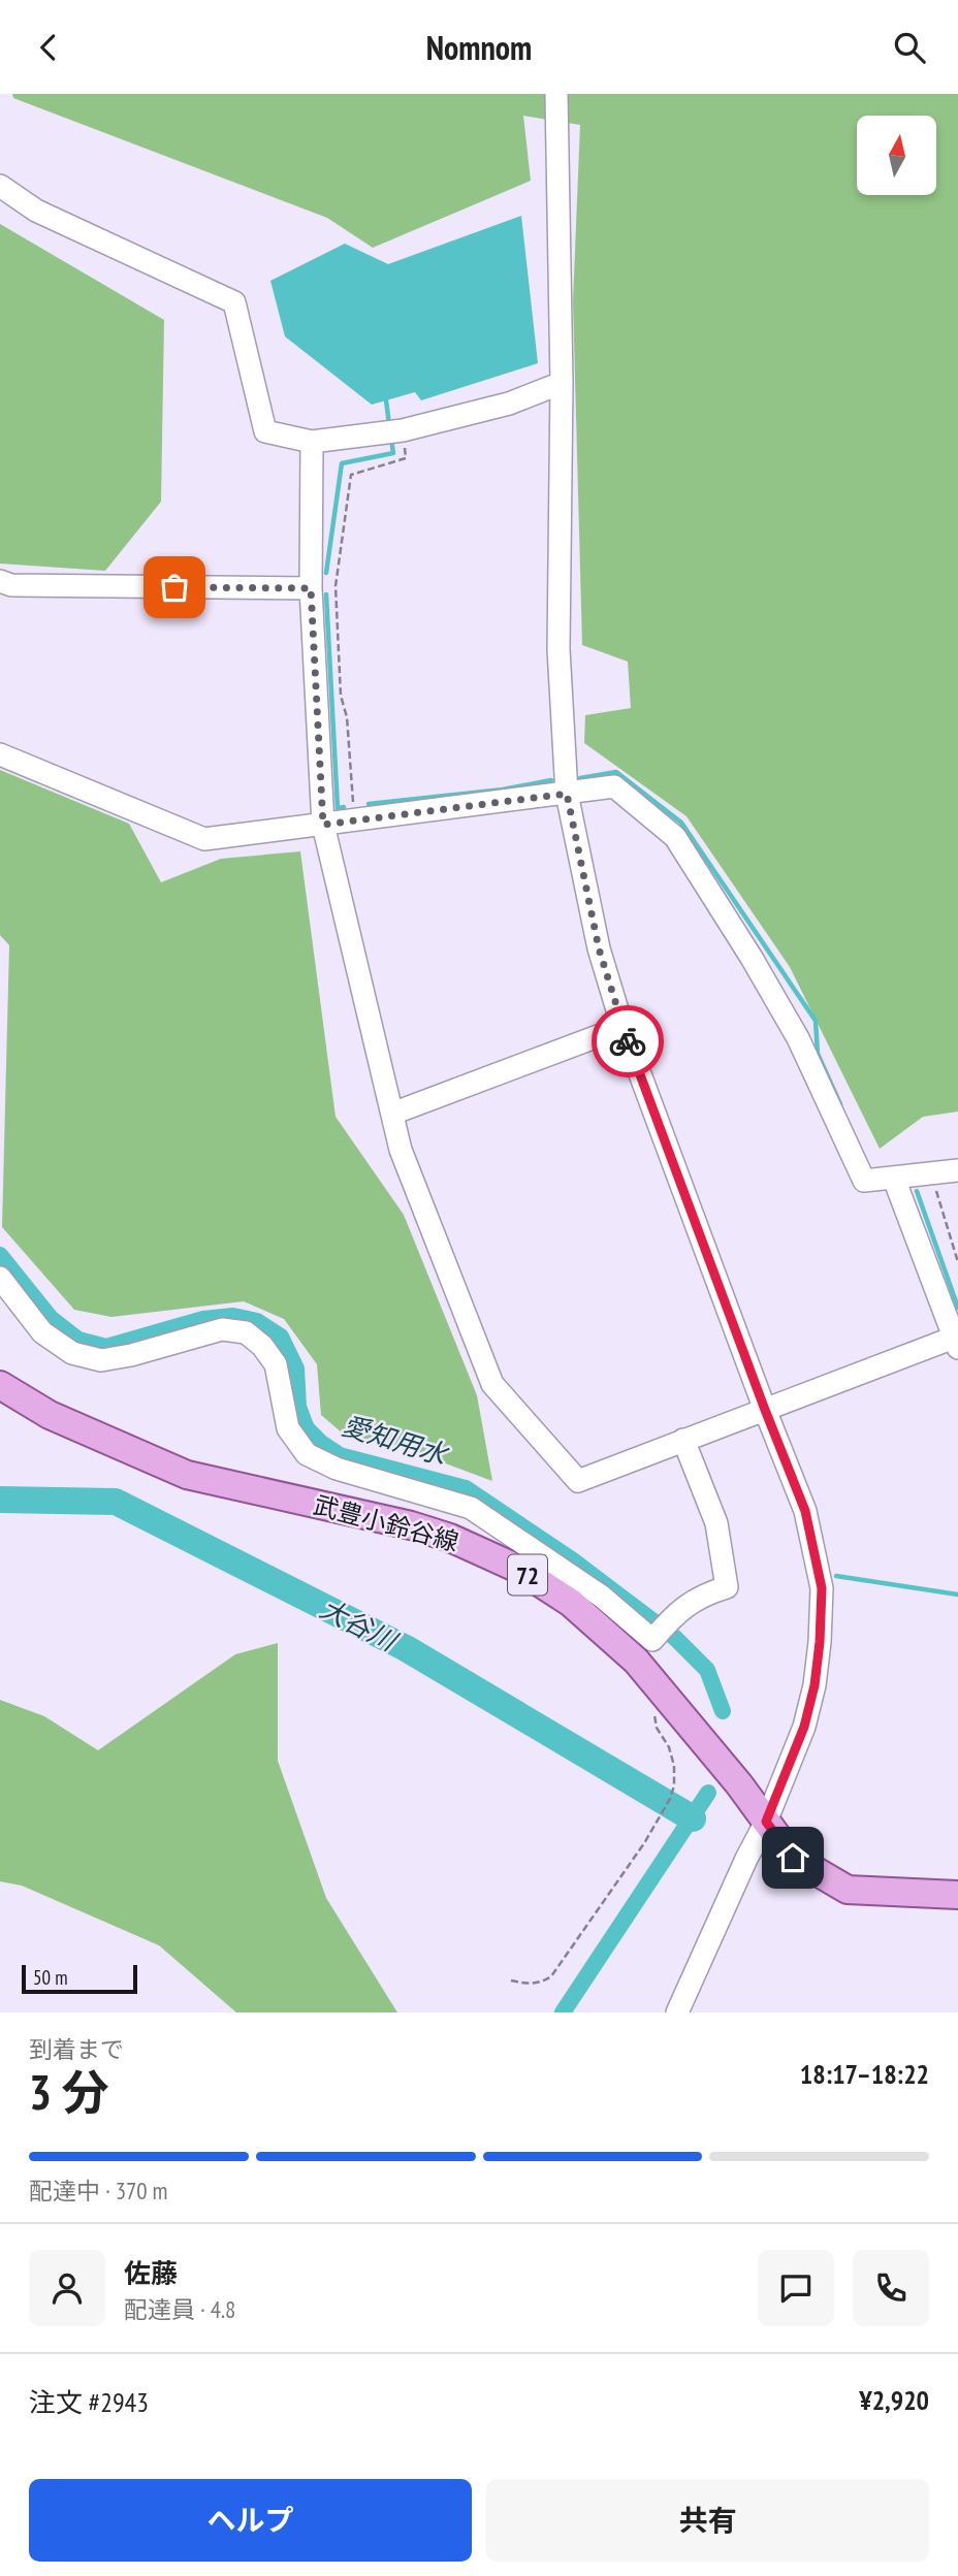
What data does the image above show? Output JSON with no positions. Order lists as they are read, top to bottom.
{
  "streets": {
    "main road": ["武豊小鈴谷線", "72"]
  },
  "water": ["愛知用水", "大谷川"],
  "scale_bar": "50 m",
  "north": "top",
  "page": {
    "header": "Nomnom",
    "scale": "50 m",
    "heading": ["3 分", "到着まで", "18:17–18:22"],
    "panel": [
      "佐藤",
      "配達員 · 4.8",
      "注文 #2943",
      "¥2,920"
    ],
    "bar": "配達中 · 370 m",
    "buttons": ["ヘルプ", "共有"]
  }
}
